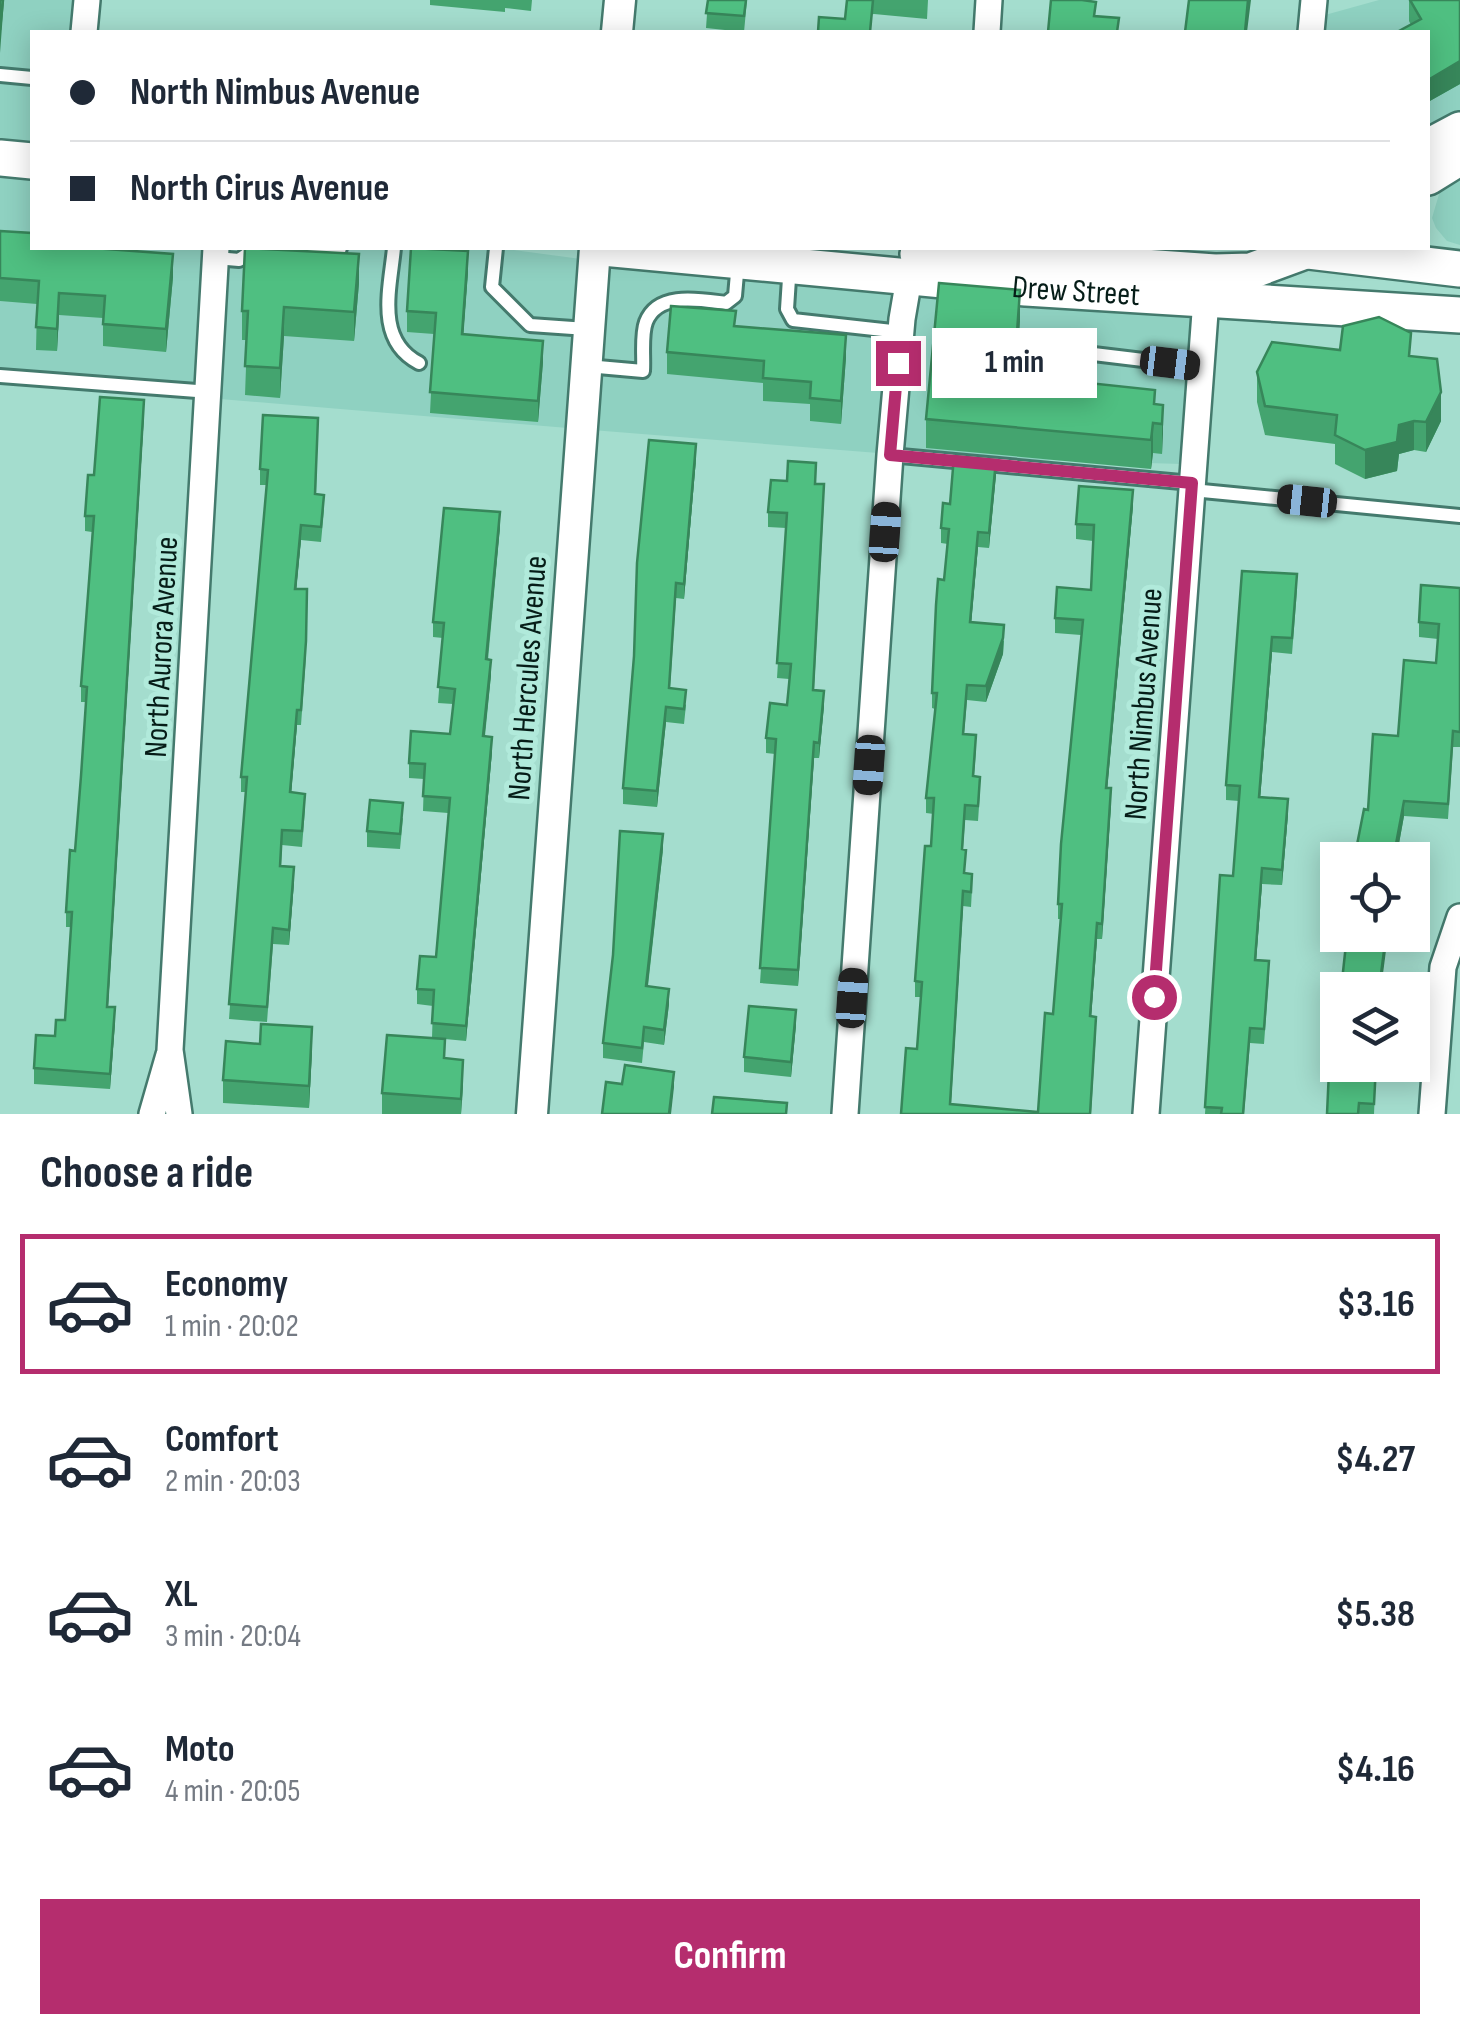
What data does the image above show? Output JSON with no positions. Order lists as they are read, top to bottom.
{
  "streets": {
    "main road": ["Drew Street"],
    "street": ["North Aurora Avenue", "North Hercules Avenue", "North Nimbus Avenue"]
  },
  "crossings": [
    ["Drew Street", "North Nimbus Avenue"]
  ],
  "page": {
    "banner": ["North Nimbus Avenue", "North Cirus Avenue"],
    "bubble": "1 min",
    "heading": "Choose a ride",
    "list": [
      {
        "name": "Economy",
        "note": "1 min · 20:02",
        "value": "$3.16"
      },
      {
        "name": "Comfort",
        "note": "2 min · 20:03",
        "value": "$4.27"
      },
      {
        "name": "XL",
        "note": "3 min · 20:04",
        "value": "$5.38"
      },
      {
        "name": "Moto",
        "note": "4 min · 20:05",
        "value": "$4.16"
      }
    ],
    "buttons": "Confirm"
  }
}
